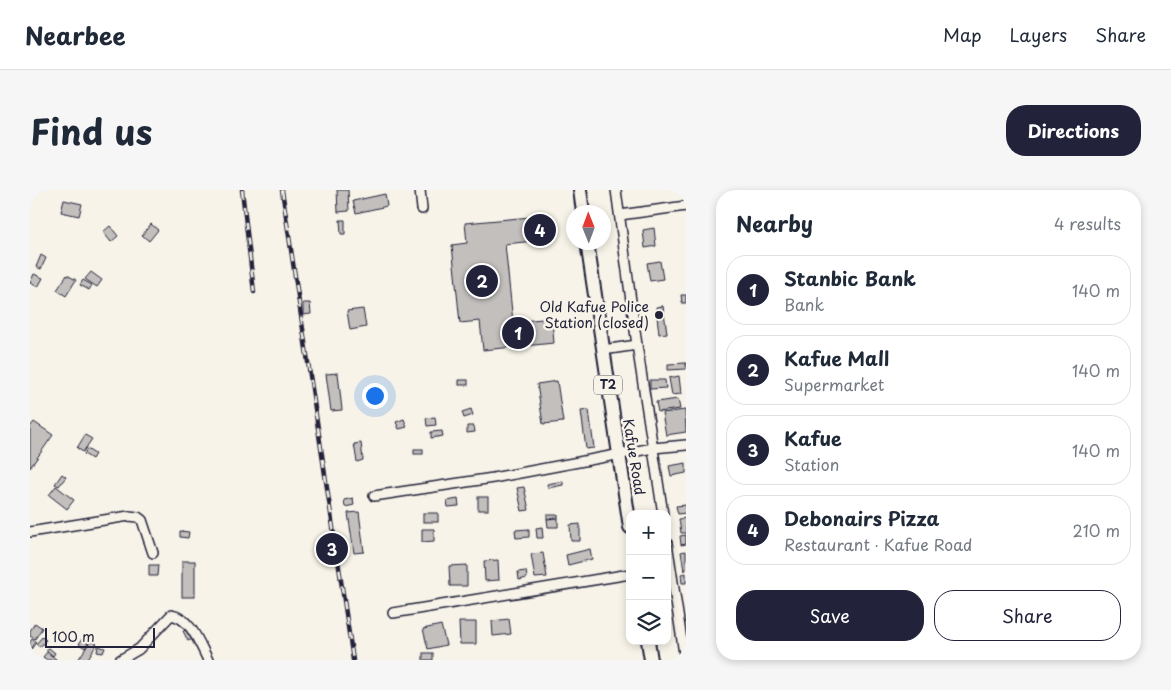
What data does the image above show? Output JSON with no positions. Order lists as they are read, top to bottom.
{
  "streets": {
    "highway": ["T2", "Kafue Road"]
  },
  "places": ["Old Kafue Police Station (closed)"],
  "scale_bar": "100 m",
  "north": "top",
  "page": {
    "header": "Nearbee",
    "nav": ["Map", "Layers", "Share"],
    "title": "Find us",
    "buttons": [
      "Directions",
      ["Save", "Share"]
    ],
    "heading": ["Nearby", "4 results"],
    "pins": [
      "4",
      "2",
      "1",
      "3"
    ],
    "list": [
      {
        "mark": "1",
        "name": "Stanbic Bank",
        "note": "Bank",
        "value": "140 m"
      },
      {
        "mark": "2",
        "name": "Kafue Mall",
        "note": "Supermarket",
        "value": "140 m"
      },
      {
        "mark": "3",
        "name": "Kafue",
        "note": "Station",
        "value": "140 m"
      },
      {
        "mark": "4",
        "name": "Debonairs Pizza",
        "note": "Restaurant · Kafue Road",
        "value": "210 m"
      }
    ],
    "map_buttons": ["+", "−"],
    "scale": "100 m"
  }
}
